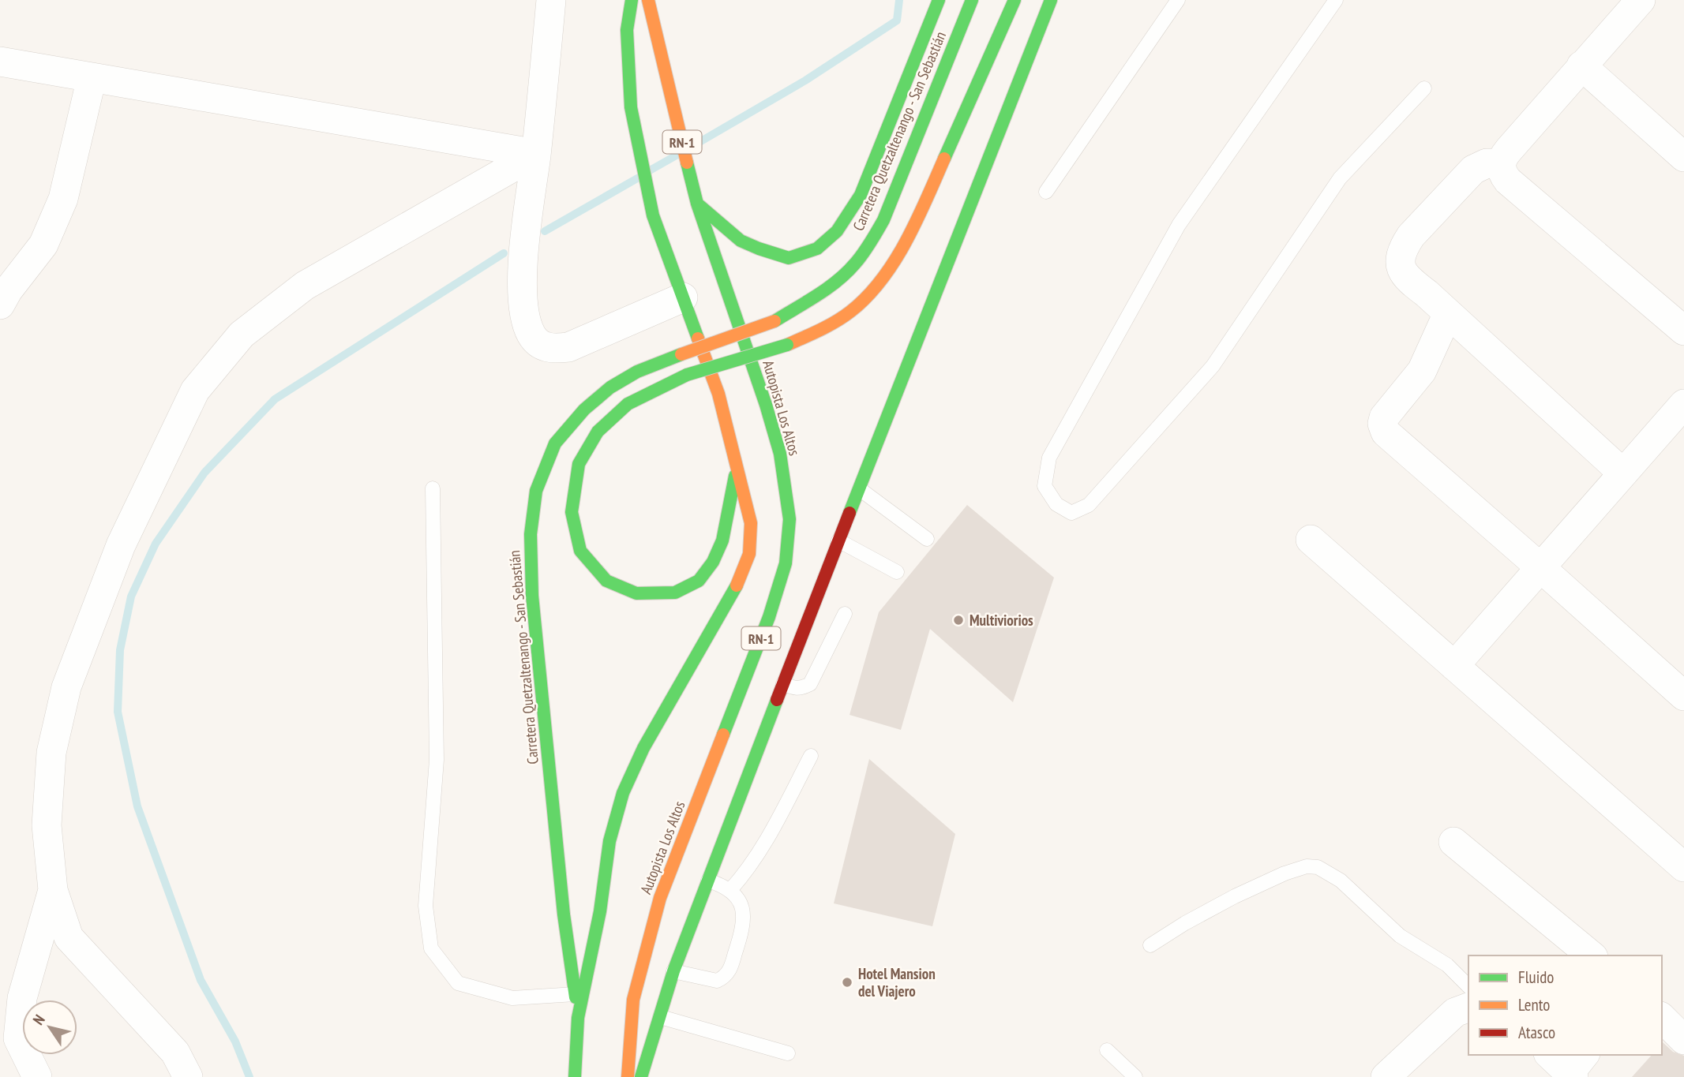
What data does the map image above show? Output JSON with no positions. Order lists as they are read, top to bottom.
{
  "streets": {
    "main road": ["Carretera Quetzaltenango - San Sebastián", "RN-1", "Autopista Los Altos"]
  },
  "crossings": [
    ["Carretera Quetzaltenango - San Sebastián", "RN-1"]
  ],
  "places": ["Multiviorios", "Hotel Mansion del Viajero"],
  "legend": ["Fluido", "Lento", "Atasco"],
  "north": "top left"
}
